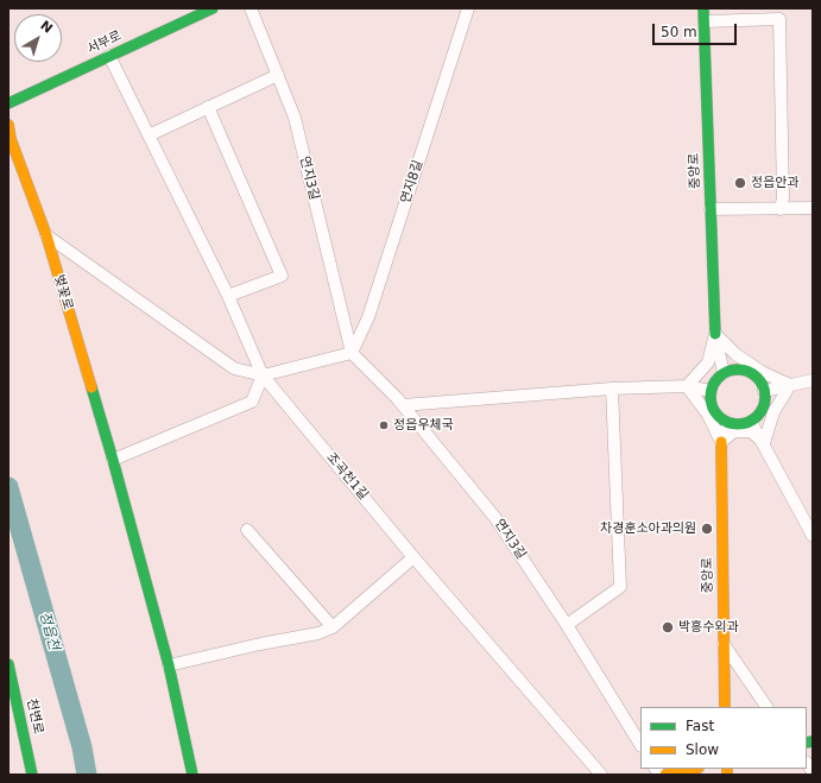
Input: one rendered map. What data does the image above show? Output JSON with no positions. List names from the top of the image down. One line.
{"streets":{"street":["서부로","중앙로","연지3길","연지8길","벚꽃로","조곡천1길","천변로"]},"crossings":[["서부로","조곡천1길"],["연지3길","연지8길"]],"water":["정읍천"],"places":["정읍안과","정읍우체국","차경훈소아과의원","박흥수외과"],"legend":["Fast","Slow"],"scale_bar":"50 m","north":"top right"}
